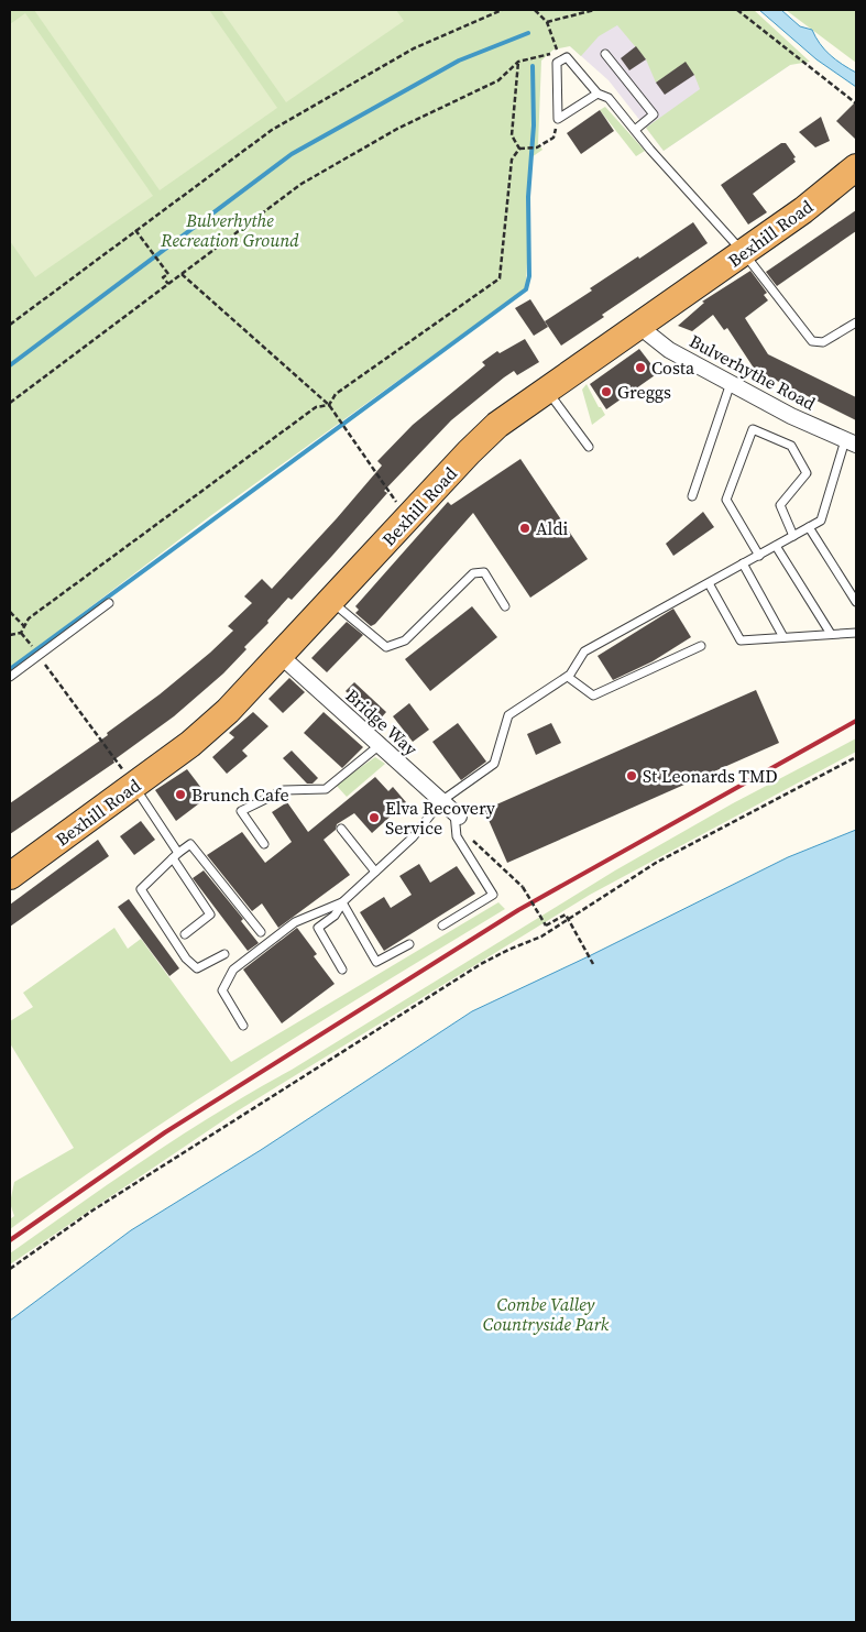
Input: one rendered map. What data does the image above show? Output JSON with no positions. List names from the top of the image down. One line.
{"streets":{"highway":["Bexhill Road"],"street":["Bulverhythe Road","Bridge Way"]},"crossings":[["Bexhill Road","Bulverhythe Road"],["Bexhill Road","Bridge Way"]],"parks":["Bulverhythe Recreation Ground","Combe Valley Countryside Park"],"places":["Costa","Greggs","Aldi","St Leonards TMD","Brunch Cafe","Elva Recovery Service"]}
